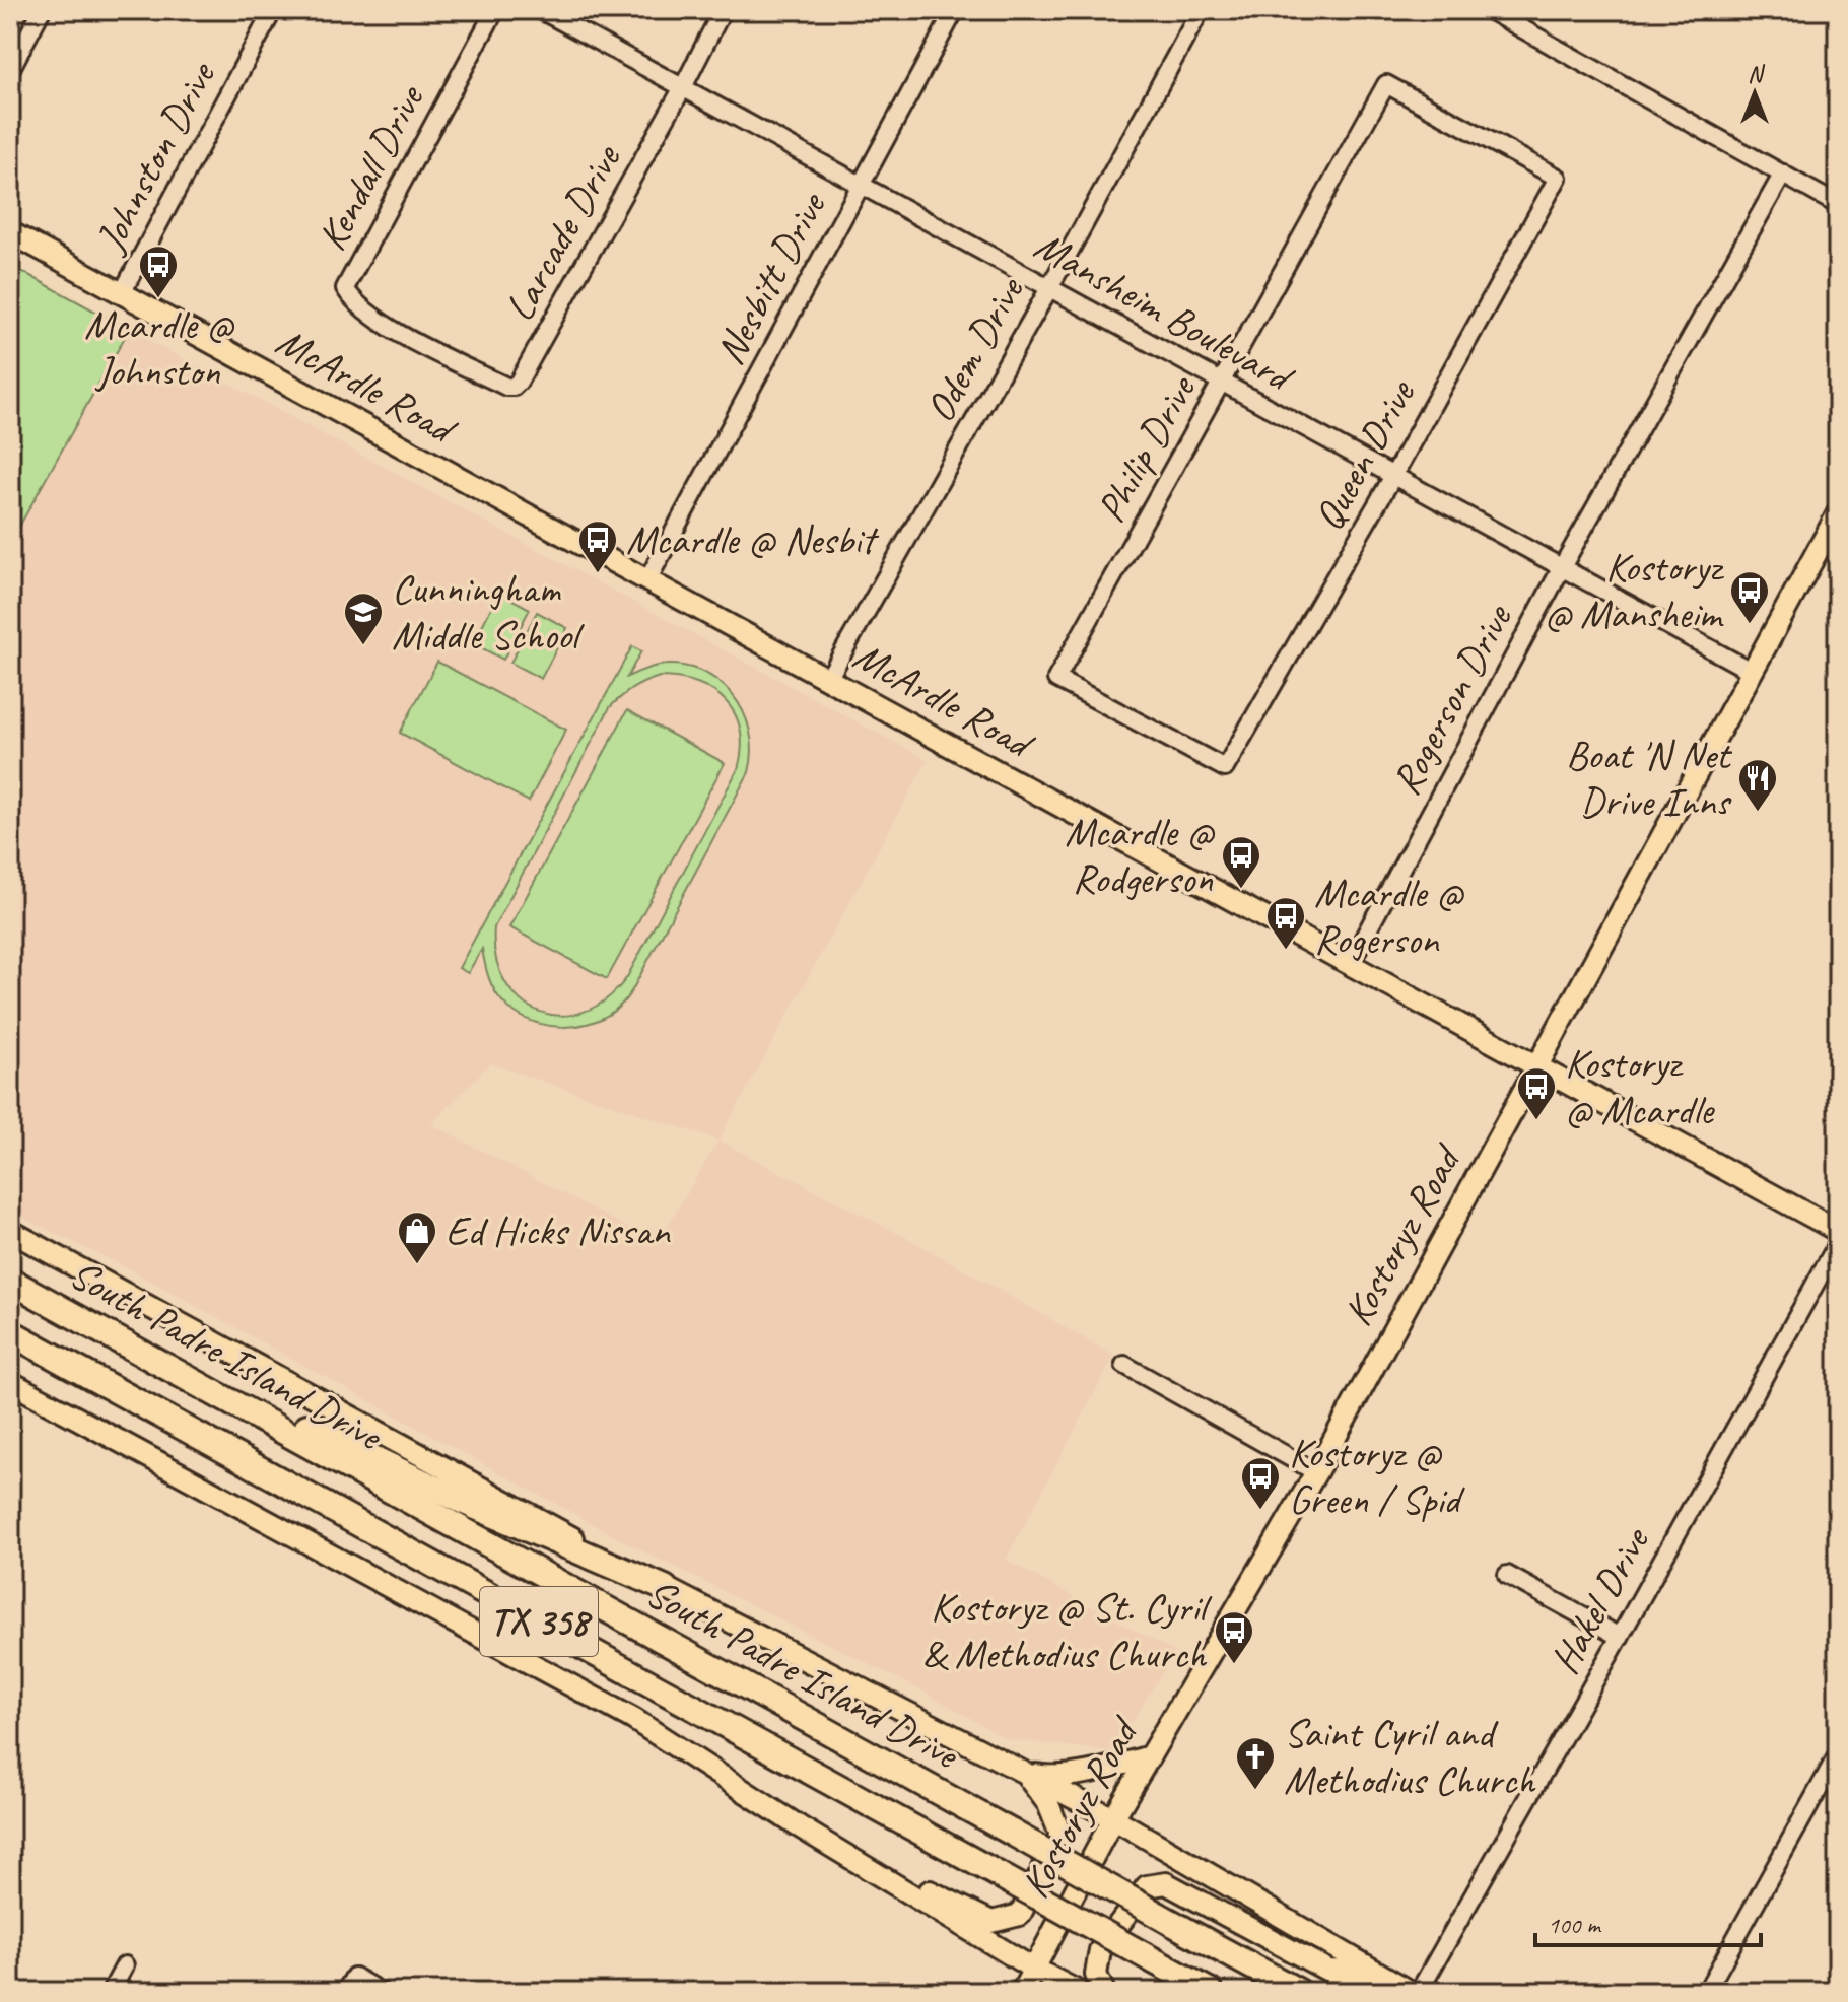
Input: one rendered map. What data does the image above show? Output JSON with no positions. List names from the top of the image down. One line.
{"streets":{"highway":["South Padre Island Drive","TX 358"],"main road":["McArdle Road","Kostoryz Road"],"street":["Johnston Drive","Kendall Drive","Larcade Drive","Nesbitt Drive","Mansheim Boulevard","Odem Drive","Philip Drive","Queen Drive","Rogerson Drive","Hakel Drive"]},"crossings":[["Johnston Drive","McArdle Road"],["Kendall Drive","Larcade Drive"],["Larcade Drive","Mansheim Boulevard"],["Nesbitt Drive","Mansheim Boulevard"],["Nesbitt Drive","McArdle Road"],["Mansheim Boulevard","Odem Drive"],["Mansheim Boulevard","Philip Drive"],["Mansheim Boulevard","Queen Drive"],["Mansheim Boulevard","Rogerson Drive"],["Mansheim Boulevard","Kostoryz Road"],["Odem Drive","McArdle Road"],["McArdle Road","Rogerson Drive"],["McArdle Road","Kostoryz Road"],["Philip Drive","Queen Drive"]],"places":{"bus stop":["Mcardle @ Johnston","Mcardle @ Nesbit","Kostoryz @ Mansheim","Mcardle @ Rodgerson","Mcardle @ Rogerson","Kostoryz @ Mcardle","Kostoryz @ Green / Spid","Kostoryz @ St. Cyril & Methodius Church"],"school or university":["Cunningham Middle School"],"restaurant":["Boat 'N Net Drive Inns"],"shop":["Ed Hicks Nissan"],"church":["Saint Cyril and Methodius Church"]},"scale_bar":"100 m","north":"top"}
